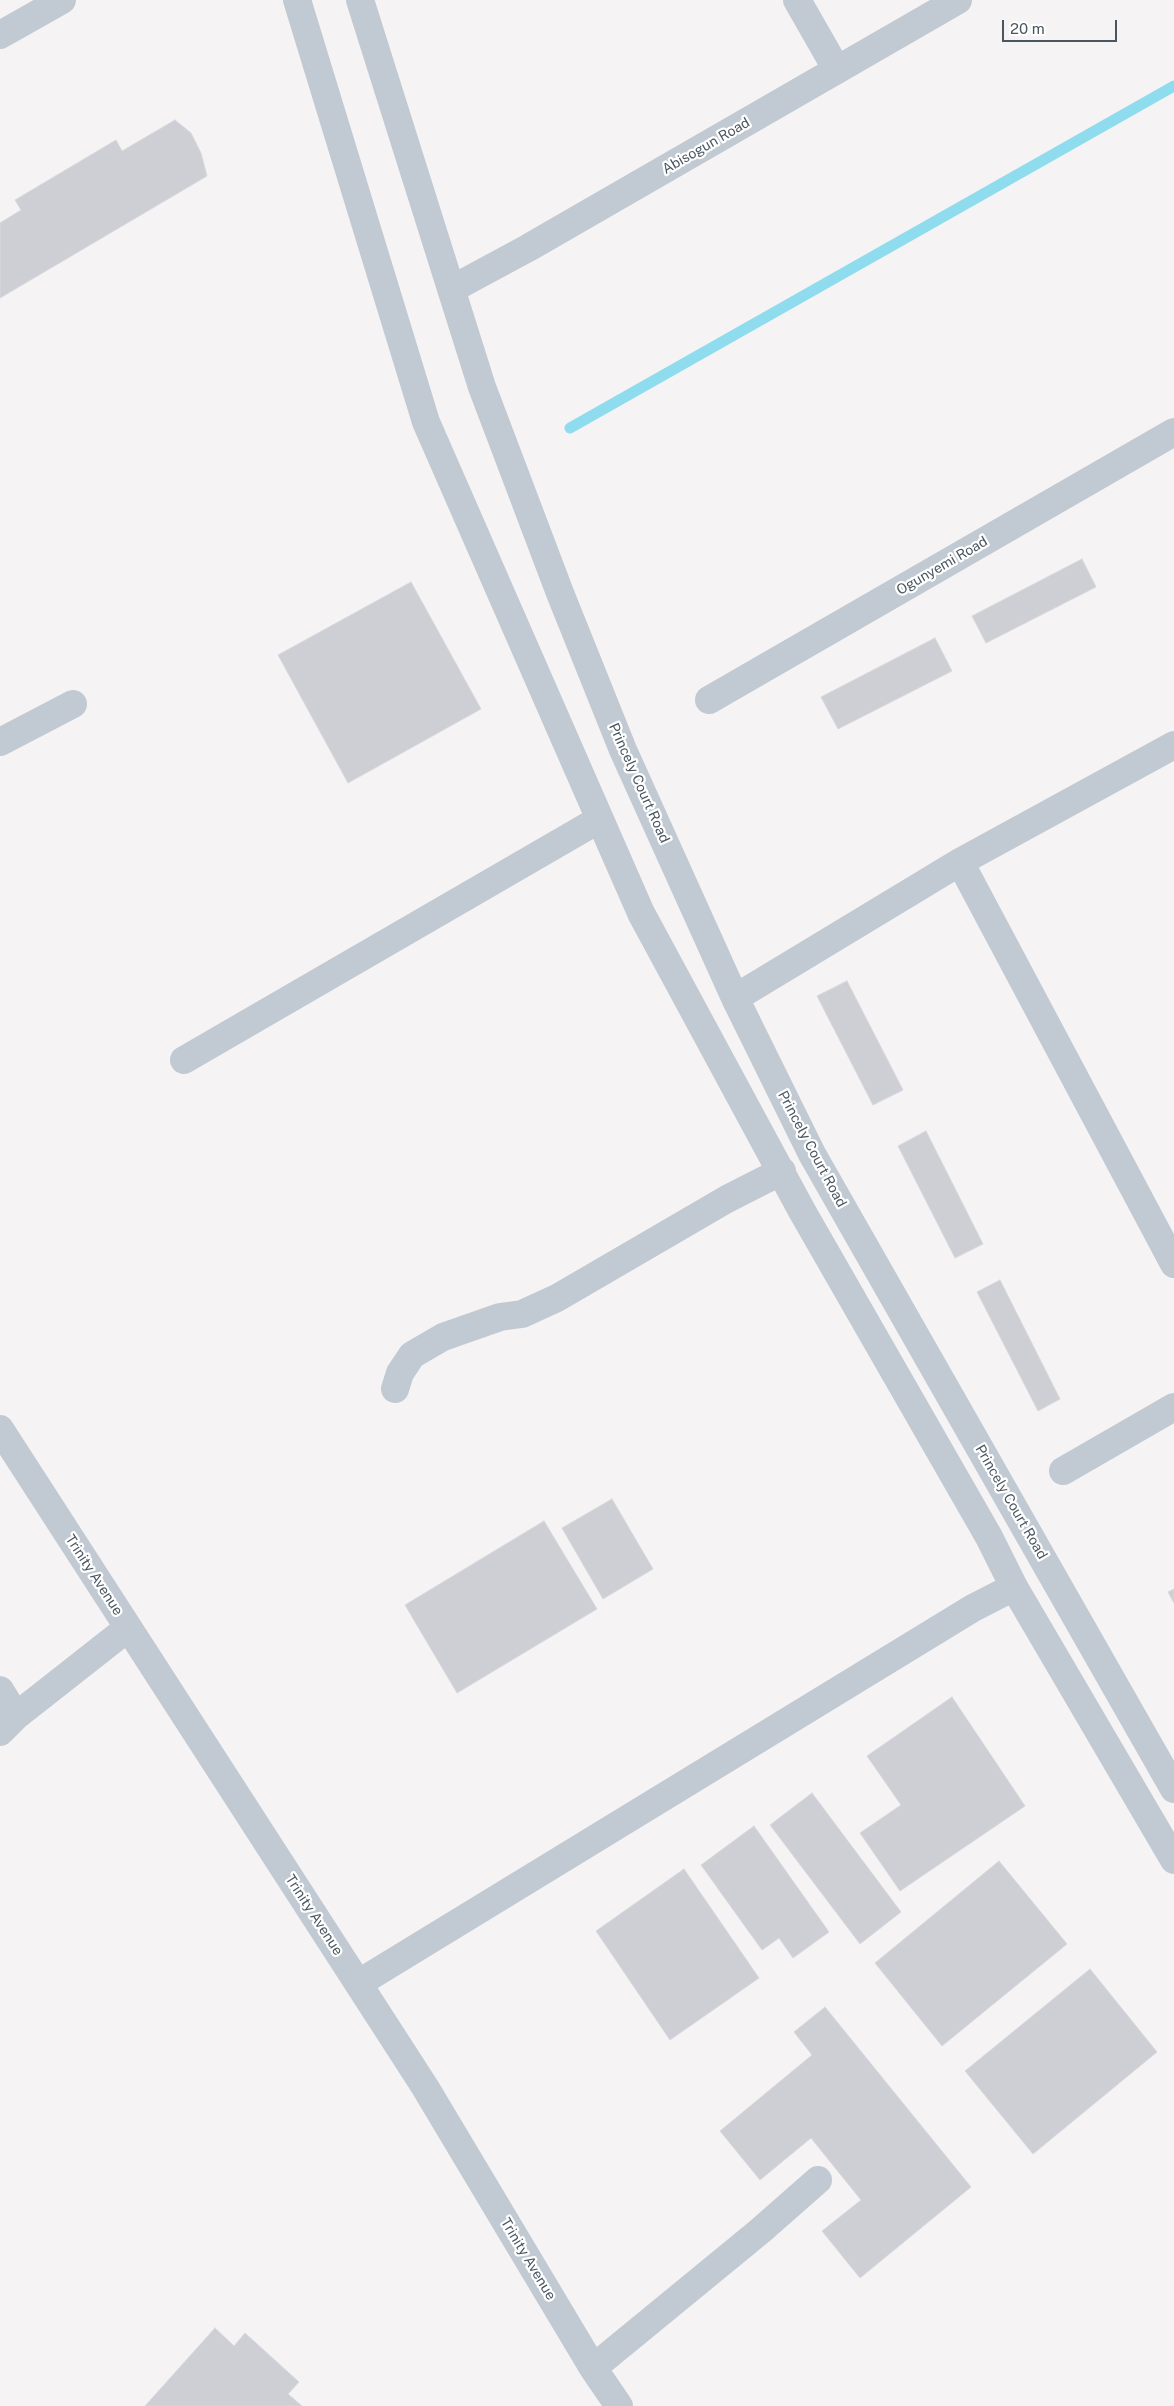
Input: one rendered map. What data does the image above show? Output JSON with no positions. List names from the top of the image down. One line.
{"streets":{"street":["Abisogun Road","Ogunyemi Road","Princely Court Road","Trinity Avenue"]},"crossings":[["Abisogun Road","Princely Court Road"]],"scale_bar":"20 m"}
